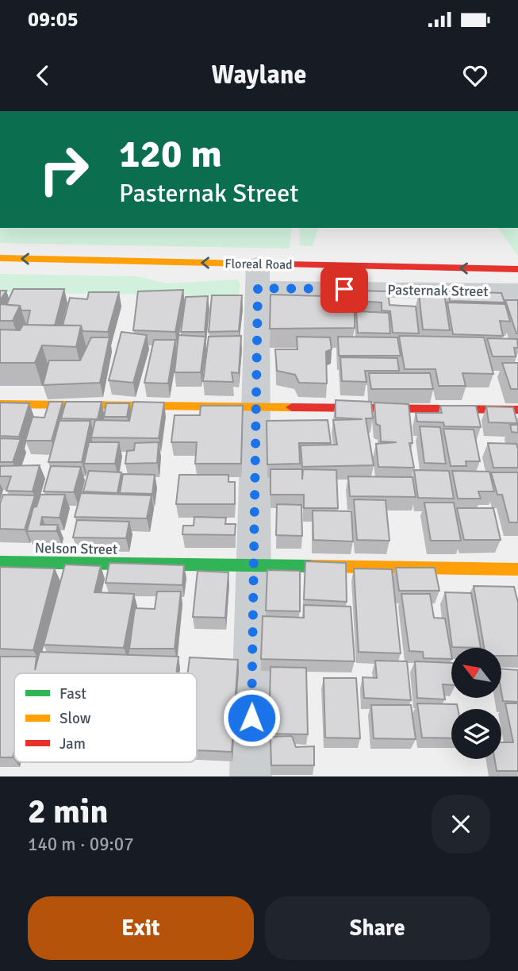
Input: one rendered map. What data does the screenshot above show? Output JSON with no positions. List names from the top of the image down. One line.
{"streets":{"street":["Floreal Road","Pasternak Street","Nelson Street"]},"crossings":[["Floreal Road","Pasternak Street"]],"one_way":["Floreal Road"],"legend":["Fast","Slow","Jam"],"north":"top left","page":{"status":"09:05","header":"Waylane","turn":["120 m","Pasternak Street"],"heading":["2 min","140 m · 09:07"],"buttons":["Exit","Share"]}}
